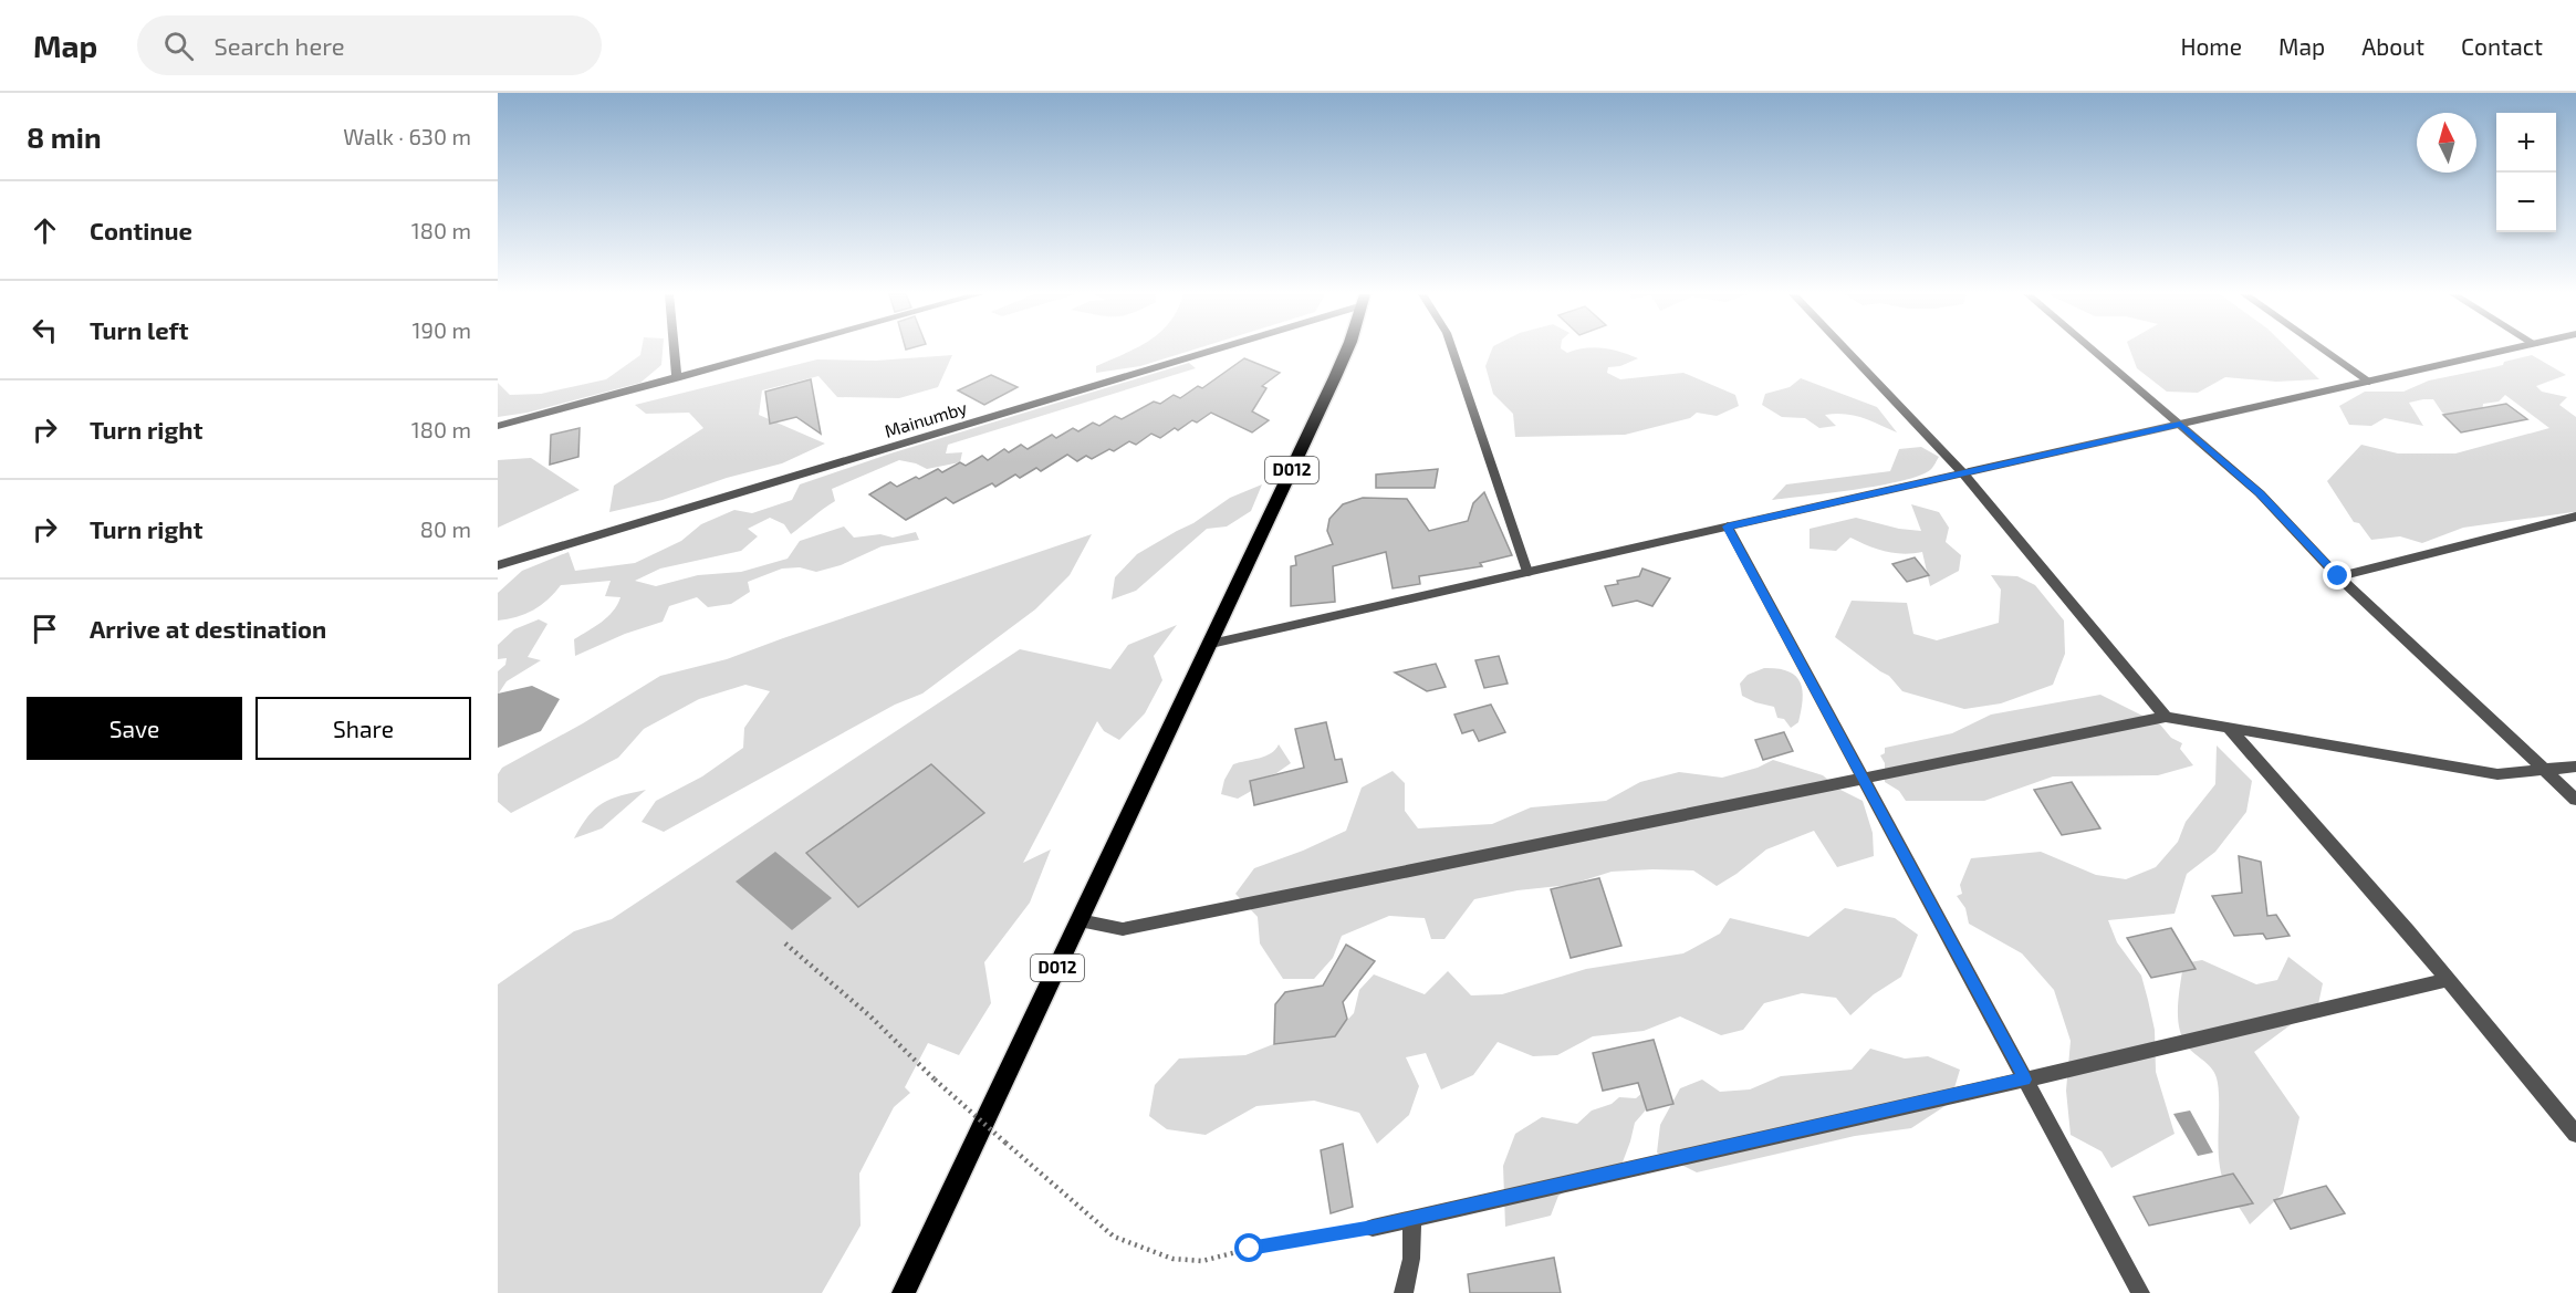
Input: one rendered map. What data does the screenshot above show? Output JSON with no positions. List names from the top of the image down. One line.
{"streets":{"main road":["D012"],"street":["Mainumby"]},"north":"top","page":{"header":"Map","search":"Search here","nav":["Home","Map","About","Contact"],"heading":["8 min","Walk · 630 m"],"map_buttons":["+","−"],"list":[["Continue","180 m"],["Turn left","190 m"],["Turn right","180 m"],["Turn right","80 m"],"Arrive at destination"],"buttons":["Save","Share"]}}
